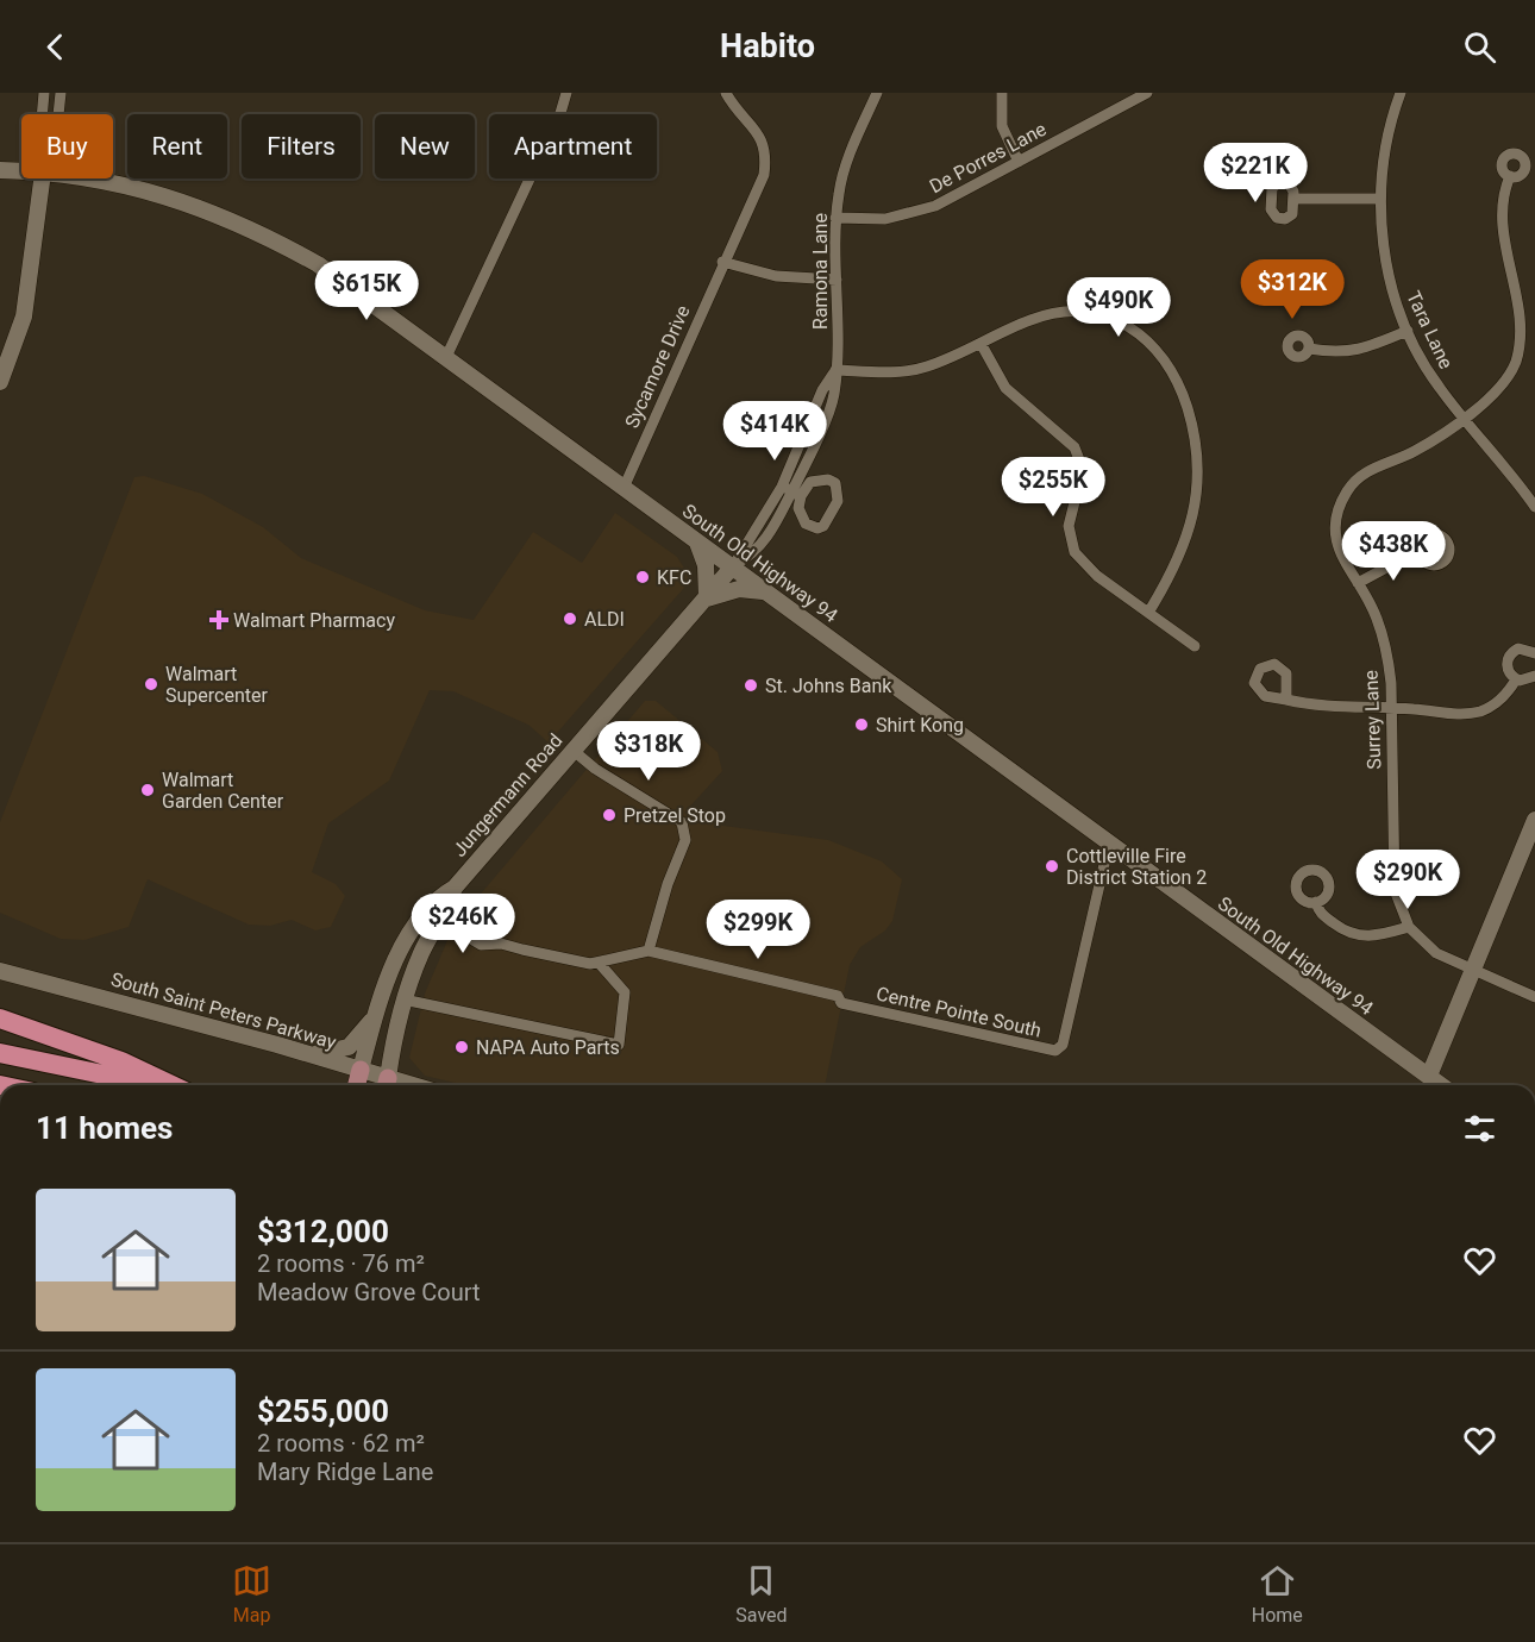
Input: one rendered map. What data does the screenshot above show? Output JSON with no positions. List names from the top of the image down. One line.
{"streets":{"main road":["South Old Highway 94","Jungermann Road","South Saint Peters Parkway"],"street":["De Porres Lane","Ramona Lane","Tara Lane","Sycamore Drive","Surrey Lane","Centre Pointe South"]},"crossings":[["De Porres Lane","Ramona Lane"],["Ramona Lane","South Old Highway 94"],["Ramona Lane","Jungermann Road"],["Tara Lane","Surrey Lane"],["Sycamore Drive","South Old Highway 94"],["South Old Highway 94","Jungermann Road"],["South Old Highway 94","Centre Pointe South"],["Jungermann Road","South Saint Peters Parkway"],["Jungermann Road","Centre Pointe South"]],"places":{"other":["KFC","ALDI","Walmart Supercenter","St. Johns Bank","Shirt Kong","Walmart Garden Center","Pretzel Stop","Cottleville Fire District Station 2","NAPA Auto Parts"],"health":["Walmart Pharmacy"]},"page":{"header":"Habito","chip":["Buy","Rent","Filters","New","Apartment"],"price":["$221K","$312K","$615K","$490K","$414K","$255K","$438K","$318K","$290K","$246K","$299K"],"heading":"11 homes","list":[{"name":"$312,000","note":"2 rooms · 76 m² · Meadow Grove Court"},{"name":"$255,000","note":"2 rooms · 62 m² · Mary Ridge Lane"}],"tabs":["Map","Saved","Home"]}}
